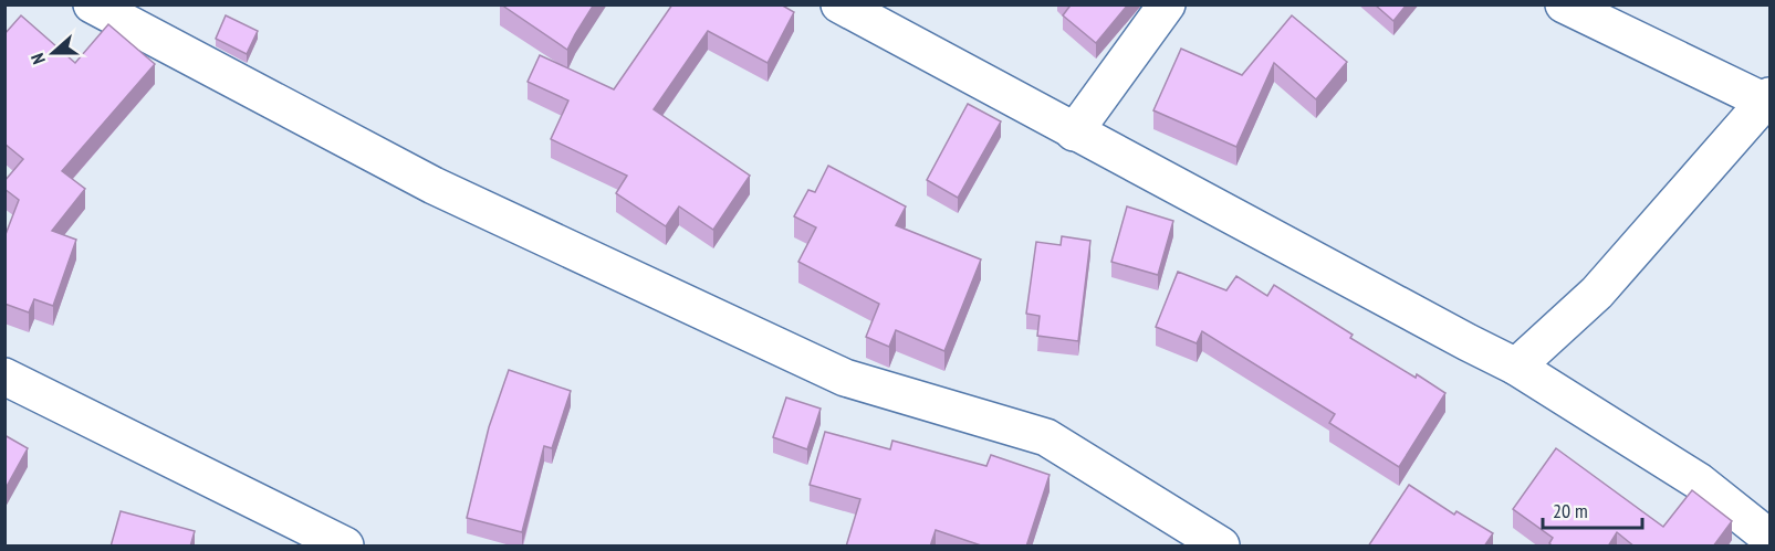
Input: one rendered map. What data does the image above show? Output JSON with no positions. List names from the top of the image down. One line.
{"scale_bar":"20 m","north":"left"}
